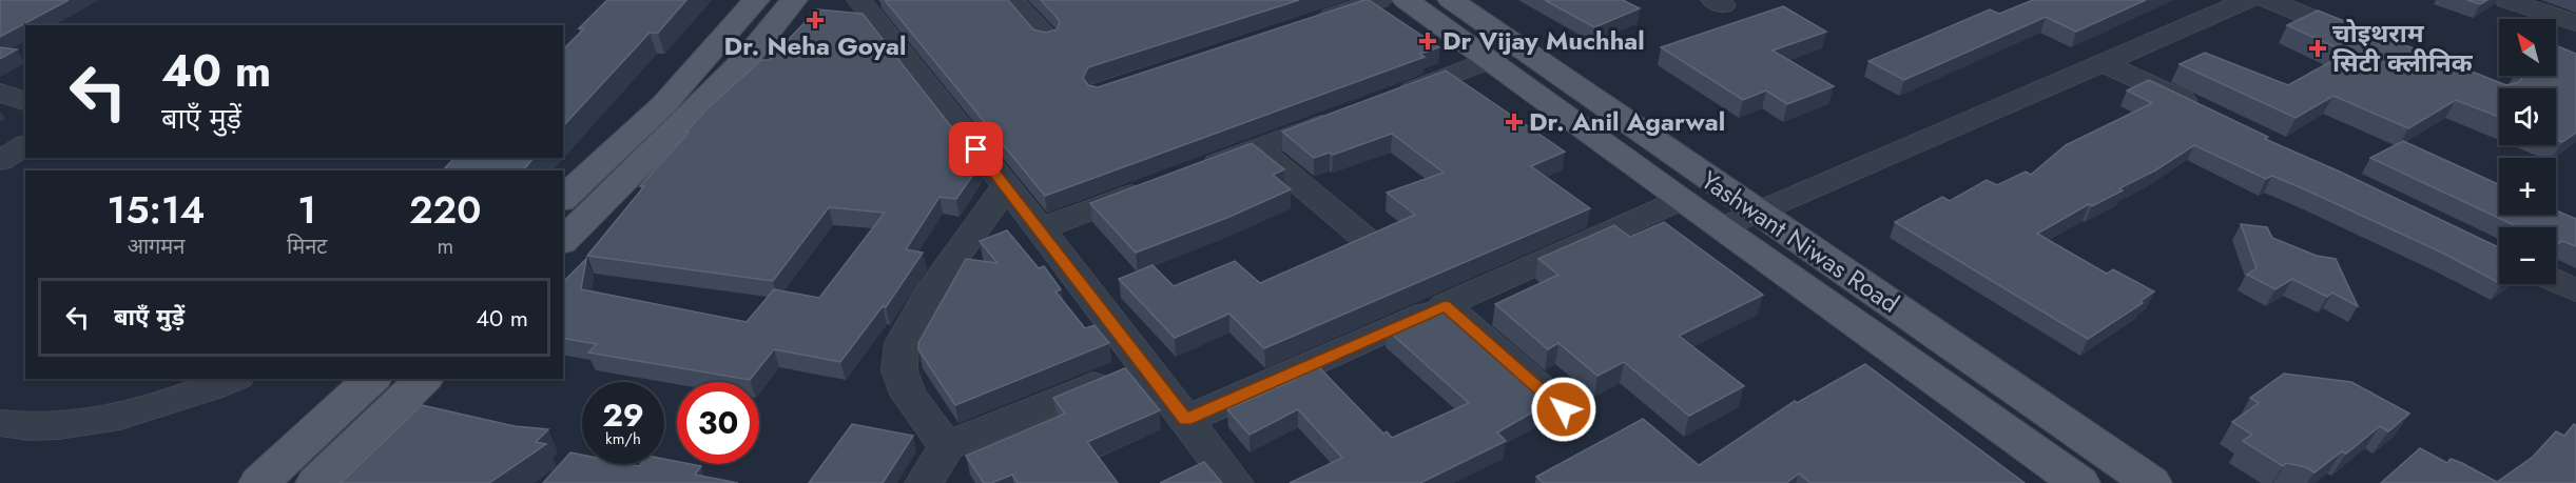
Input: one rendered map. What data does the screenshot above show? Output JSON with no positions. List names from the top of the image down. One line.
{"streets":{"main road":["Yashwant Niwas Road"]},"places":{"health":["Dr. Neha Goyal","Dr Vijay Muchhal","चोइथराम सिटी क्लीनिक","Dr. Anil Agarwal"]},"north":"top left","page":{"map_buttons":["+","−"],"turn":["40 m","बाएँ मुड़ें"],"eta":["15:14","आगमन","1","मिनट","220","m"],"list":[{"name":"बाएँ मुड़ें","value":"40 m"}],"speed":"29 km/h","limit":"30"}}
